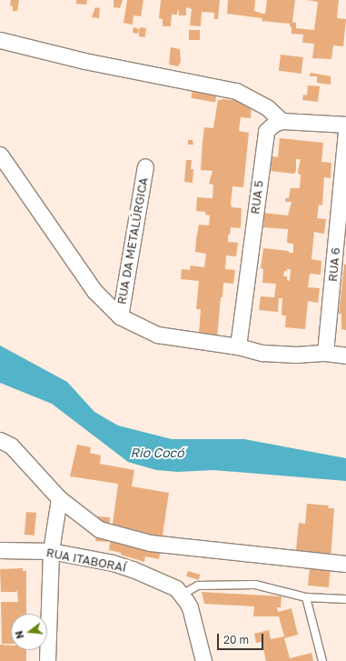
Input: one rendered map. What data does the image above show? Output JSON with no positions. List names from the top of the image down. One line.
{"streets":{"street":["RUA 5","RUA DA METALÚRGICA","RUA 6","RUA ITABORAÍ"]},"water":["Rio Cocó"],"scale_bar":"20 m","north":"left"}
